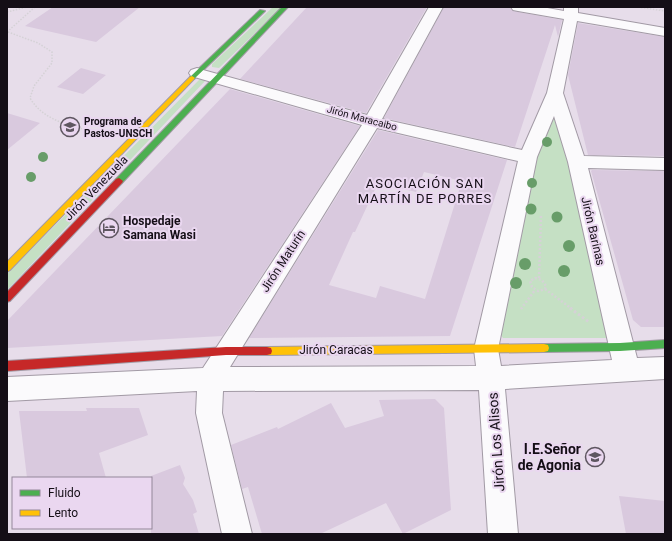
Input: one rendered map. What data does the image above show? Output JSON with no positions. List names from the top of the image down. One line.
{"streets":{"street":["Jirón Maracaibo","Jirón Venezuela","Jirón Barinas","Jirón Maturín","Jirón Caracas","Jirón Los Alisos"]},"crossings":[["Jirón Maracaibo","Jirón Venezuela"],["Jirón Maracaibo","Jirón Barinas"],["Jirón Maracaibo","Jirón Maturín"],["Jirón Barinas","Jirón Caracas"],["Jirón Barinas","Jirón Los Alisos"],["Jirón Maturín","Jirón Caracas"],["Jirón Caracas","Jirón Los Alisos"]],"districts":["ASOCIACIÓN SAN MARTÍN DE PORRES"],"places":{"school or university":["Programa de Pastos-UNSCH","I.E.Señor de Agonia"],"hotel":["Hospedaje Samana Wasi"]},"legend":["Fluido","Lento"]}
